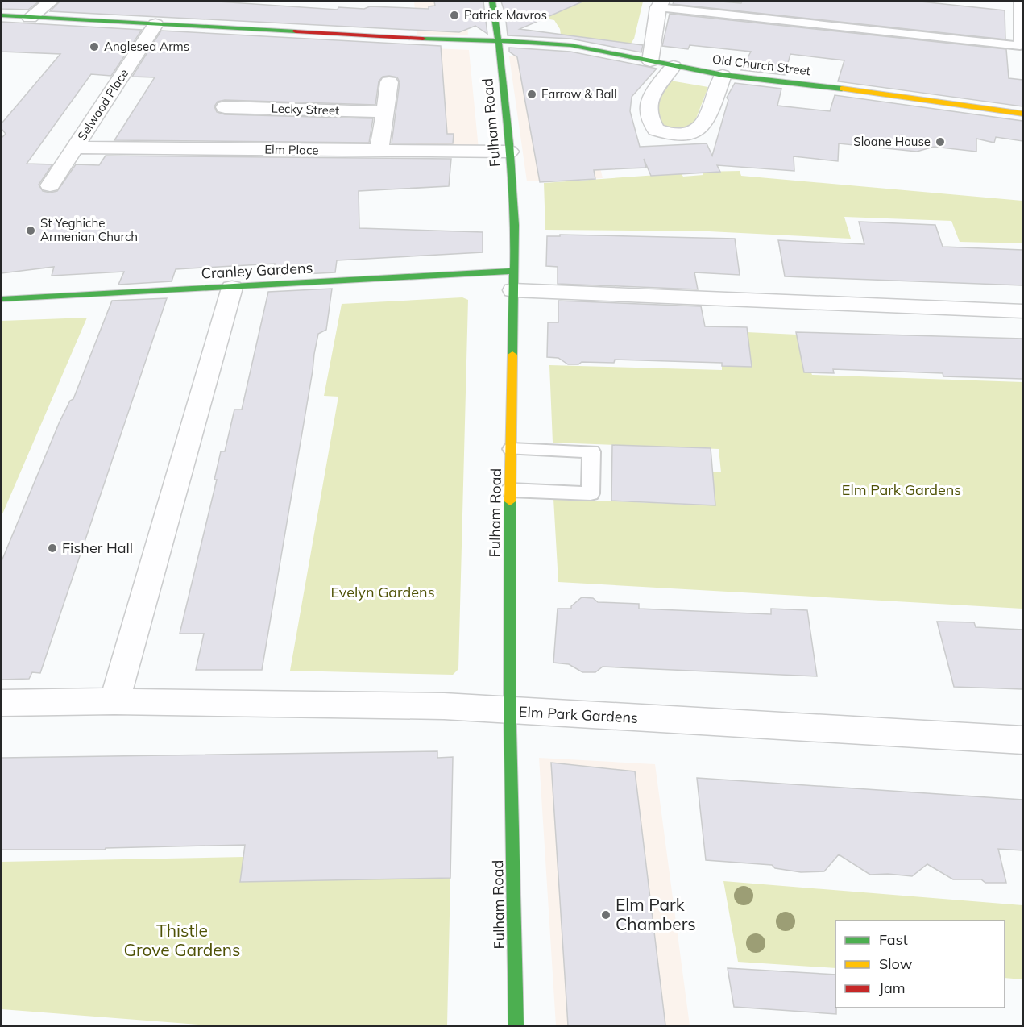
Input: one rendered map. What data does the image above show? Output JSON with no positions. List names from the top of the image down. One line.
{"streets":{"street":["Old Church Street","Selwood Place","Lecky Street","Fulham Road","Elm Place","Cranley Gardens","Elm Park Gardens"]},"crossings":[["Old Church Street","Selwood Place"],["Old Church Street","Fulham Road"],["Selwood Place","Elm Place"],["Fulham Road","Elm Place"],["Fulham Road","Cranley Gardens"],["Fulham Road","Elm Park Gardens"]],"parks":["Elm Park Gardens","Evelyn Gardens","Thistle Grove Gardens"],"places":["Patrick Mavros","Anglesea Arms","Farrow & Ball","Sloane House","St Yeghiche Armenian Church","Fisher Hall","Elm Park Chambers"],"legend":["Fast","Slow","Jam"]}
